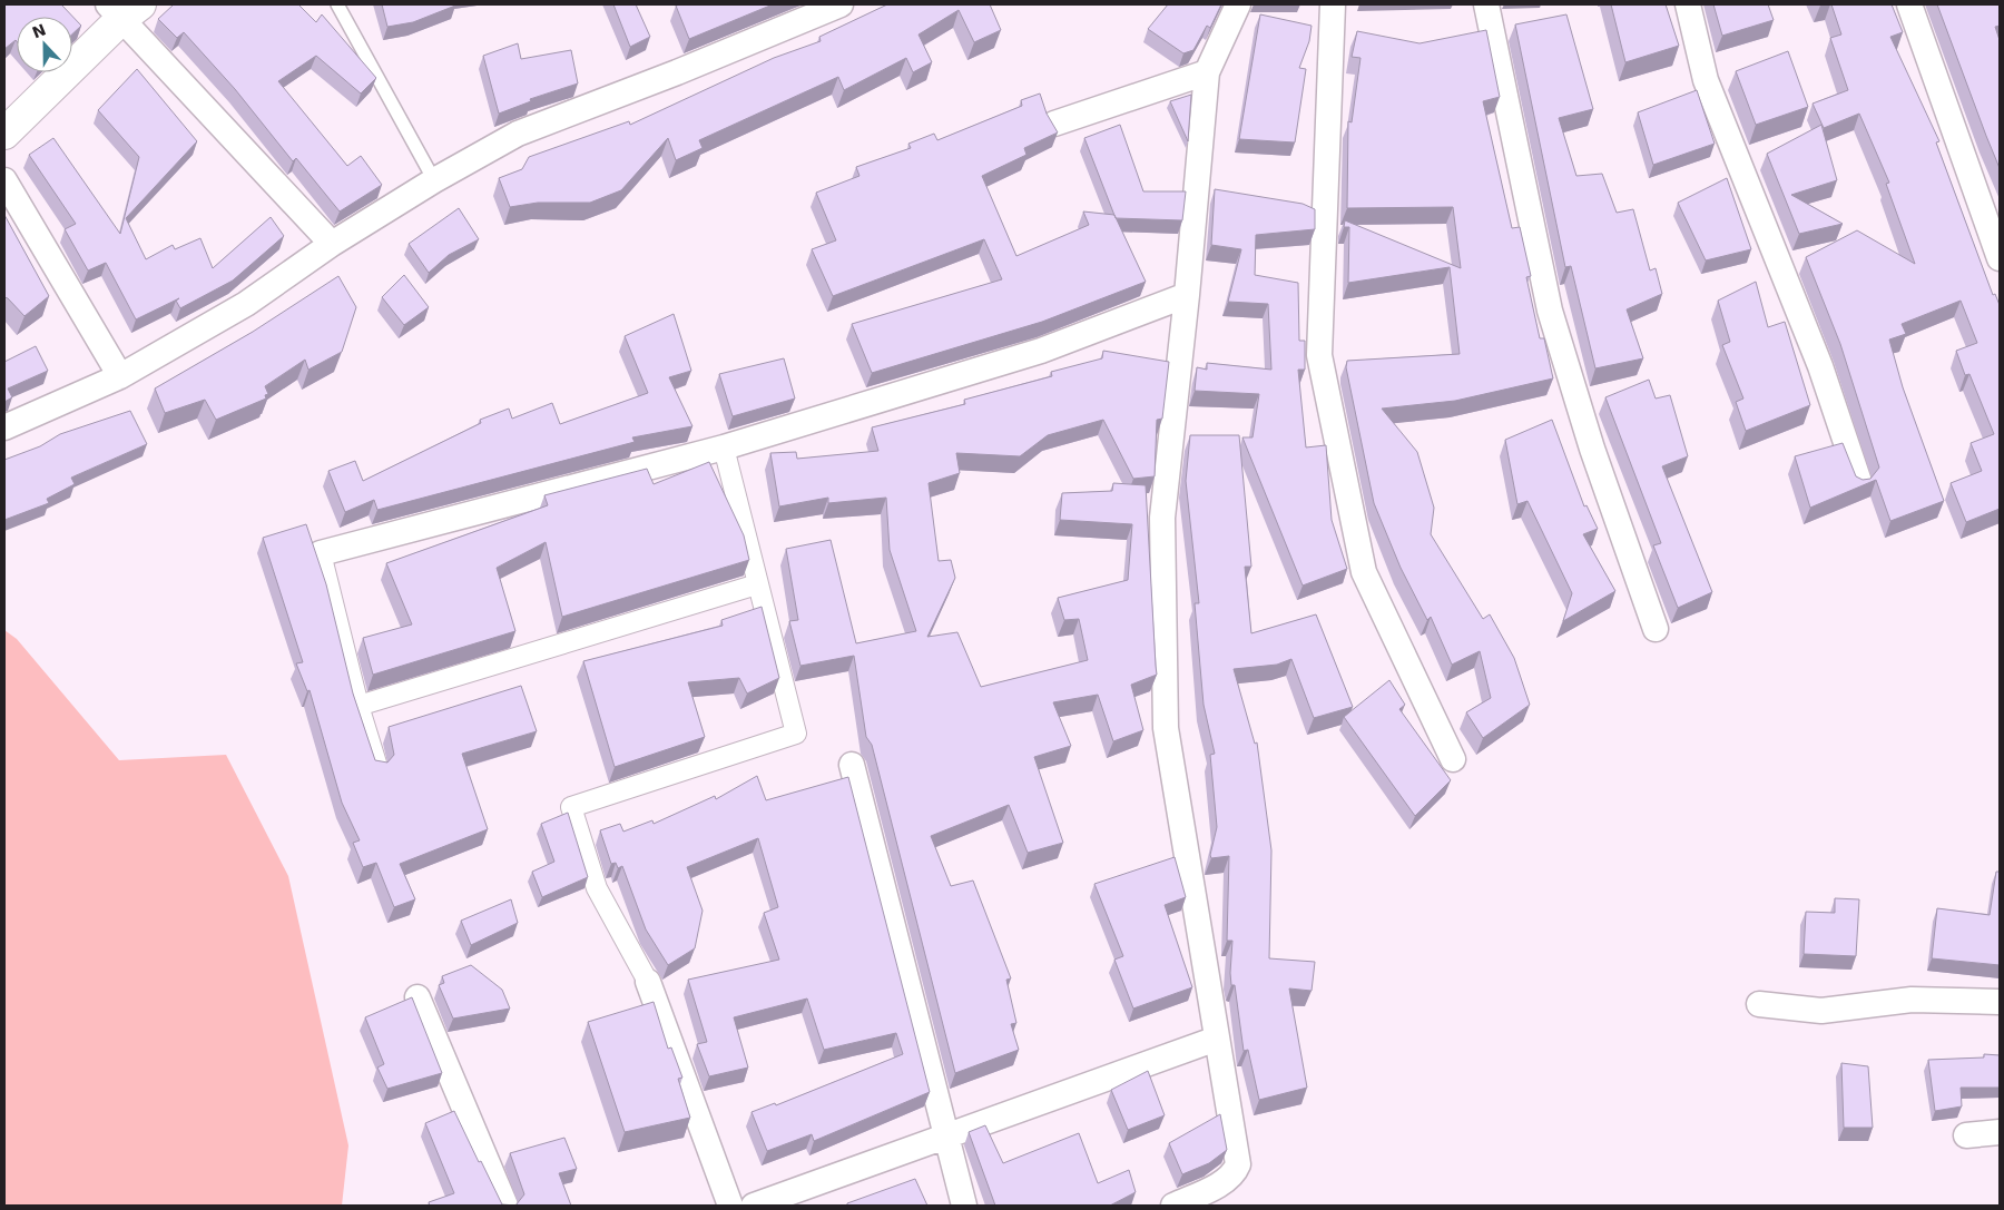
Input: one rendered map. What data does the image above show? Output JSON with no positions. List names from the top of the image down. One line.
{"north":"top"}
